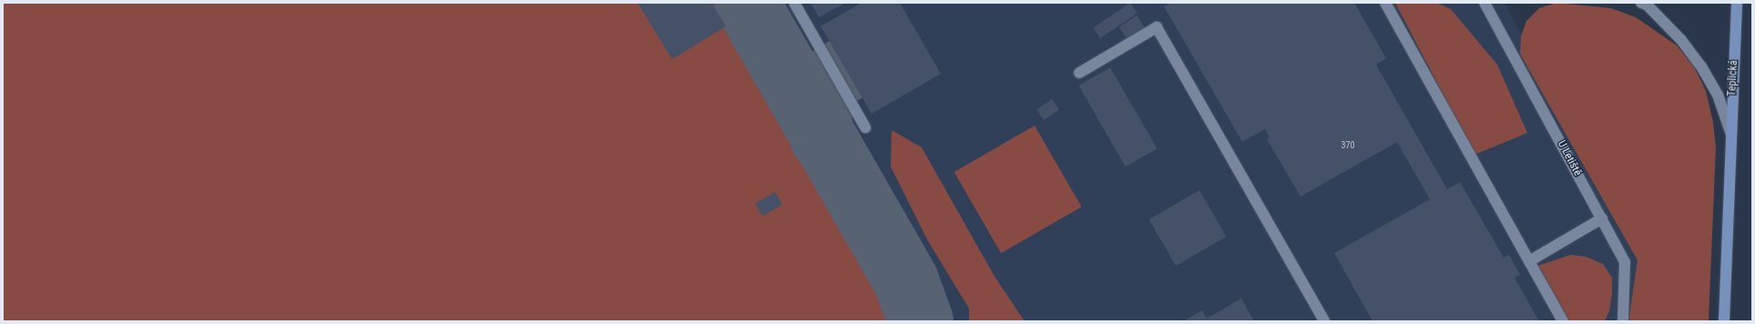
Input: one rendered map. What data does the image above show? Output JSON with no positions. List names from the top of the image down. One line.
{"streets":{"main road":["Teplická"],"lane":["U Letiště"]},"house_numbers":["370"]}
